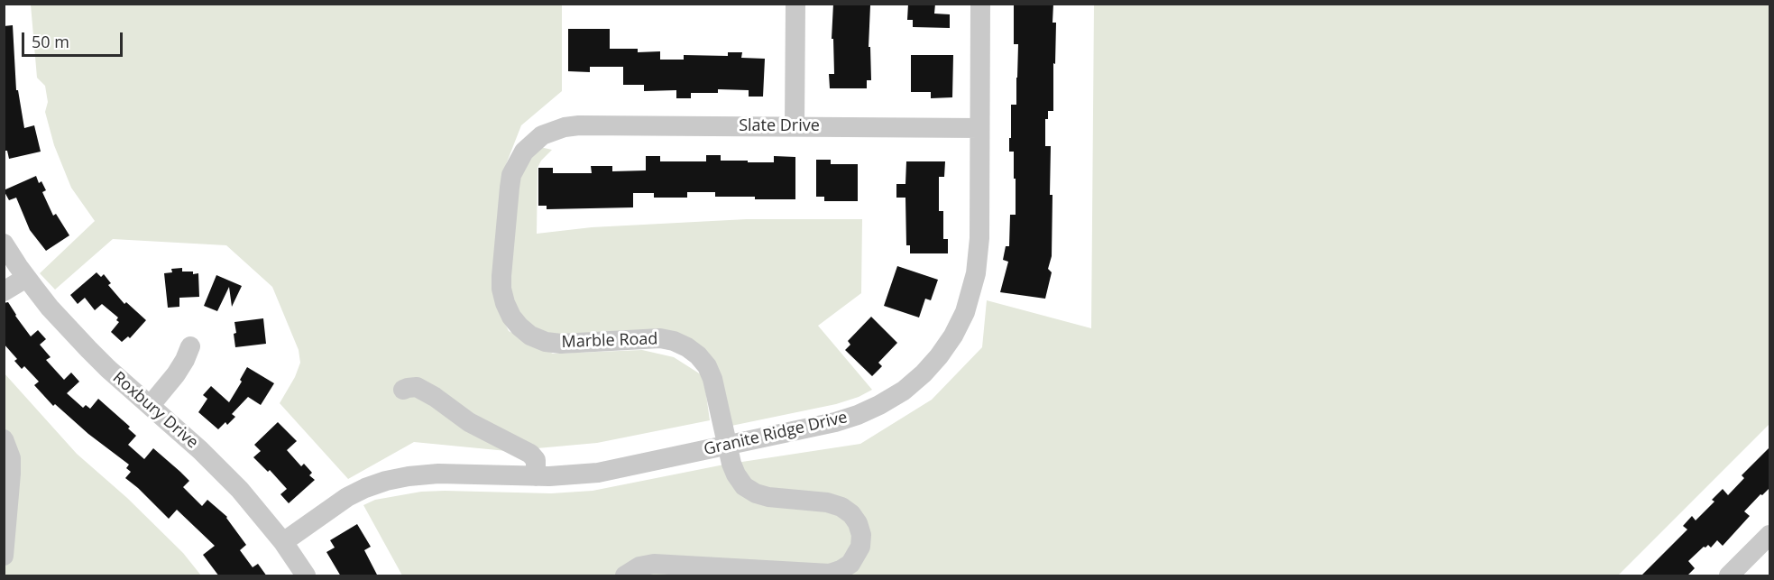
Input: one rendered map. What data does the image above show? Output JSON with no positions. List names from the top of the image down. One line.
{"streets":{"street":["Slate Drive","Marble Road","Roxbury Drive","Granite Ridge Drive"]},"crossings":[["Slate Drive","Marble Road"],["Slate Drive","Granite Ridge Drive"],["Marble Road","Granite Ridge Drive"],["Roxbury Drive","Granite Ridge Drive"]],"scale_bar":"50 m"}
